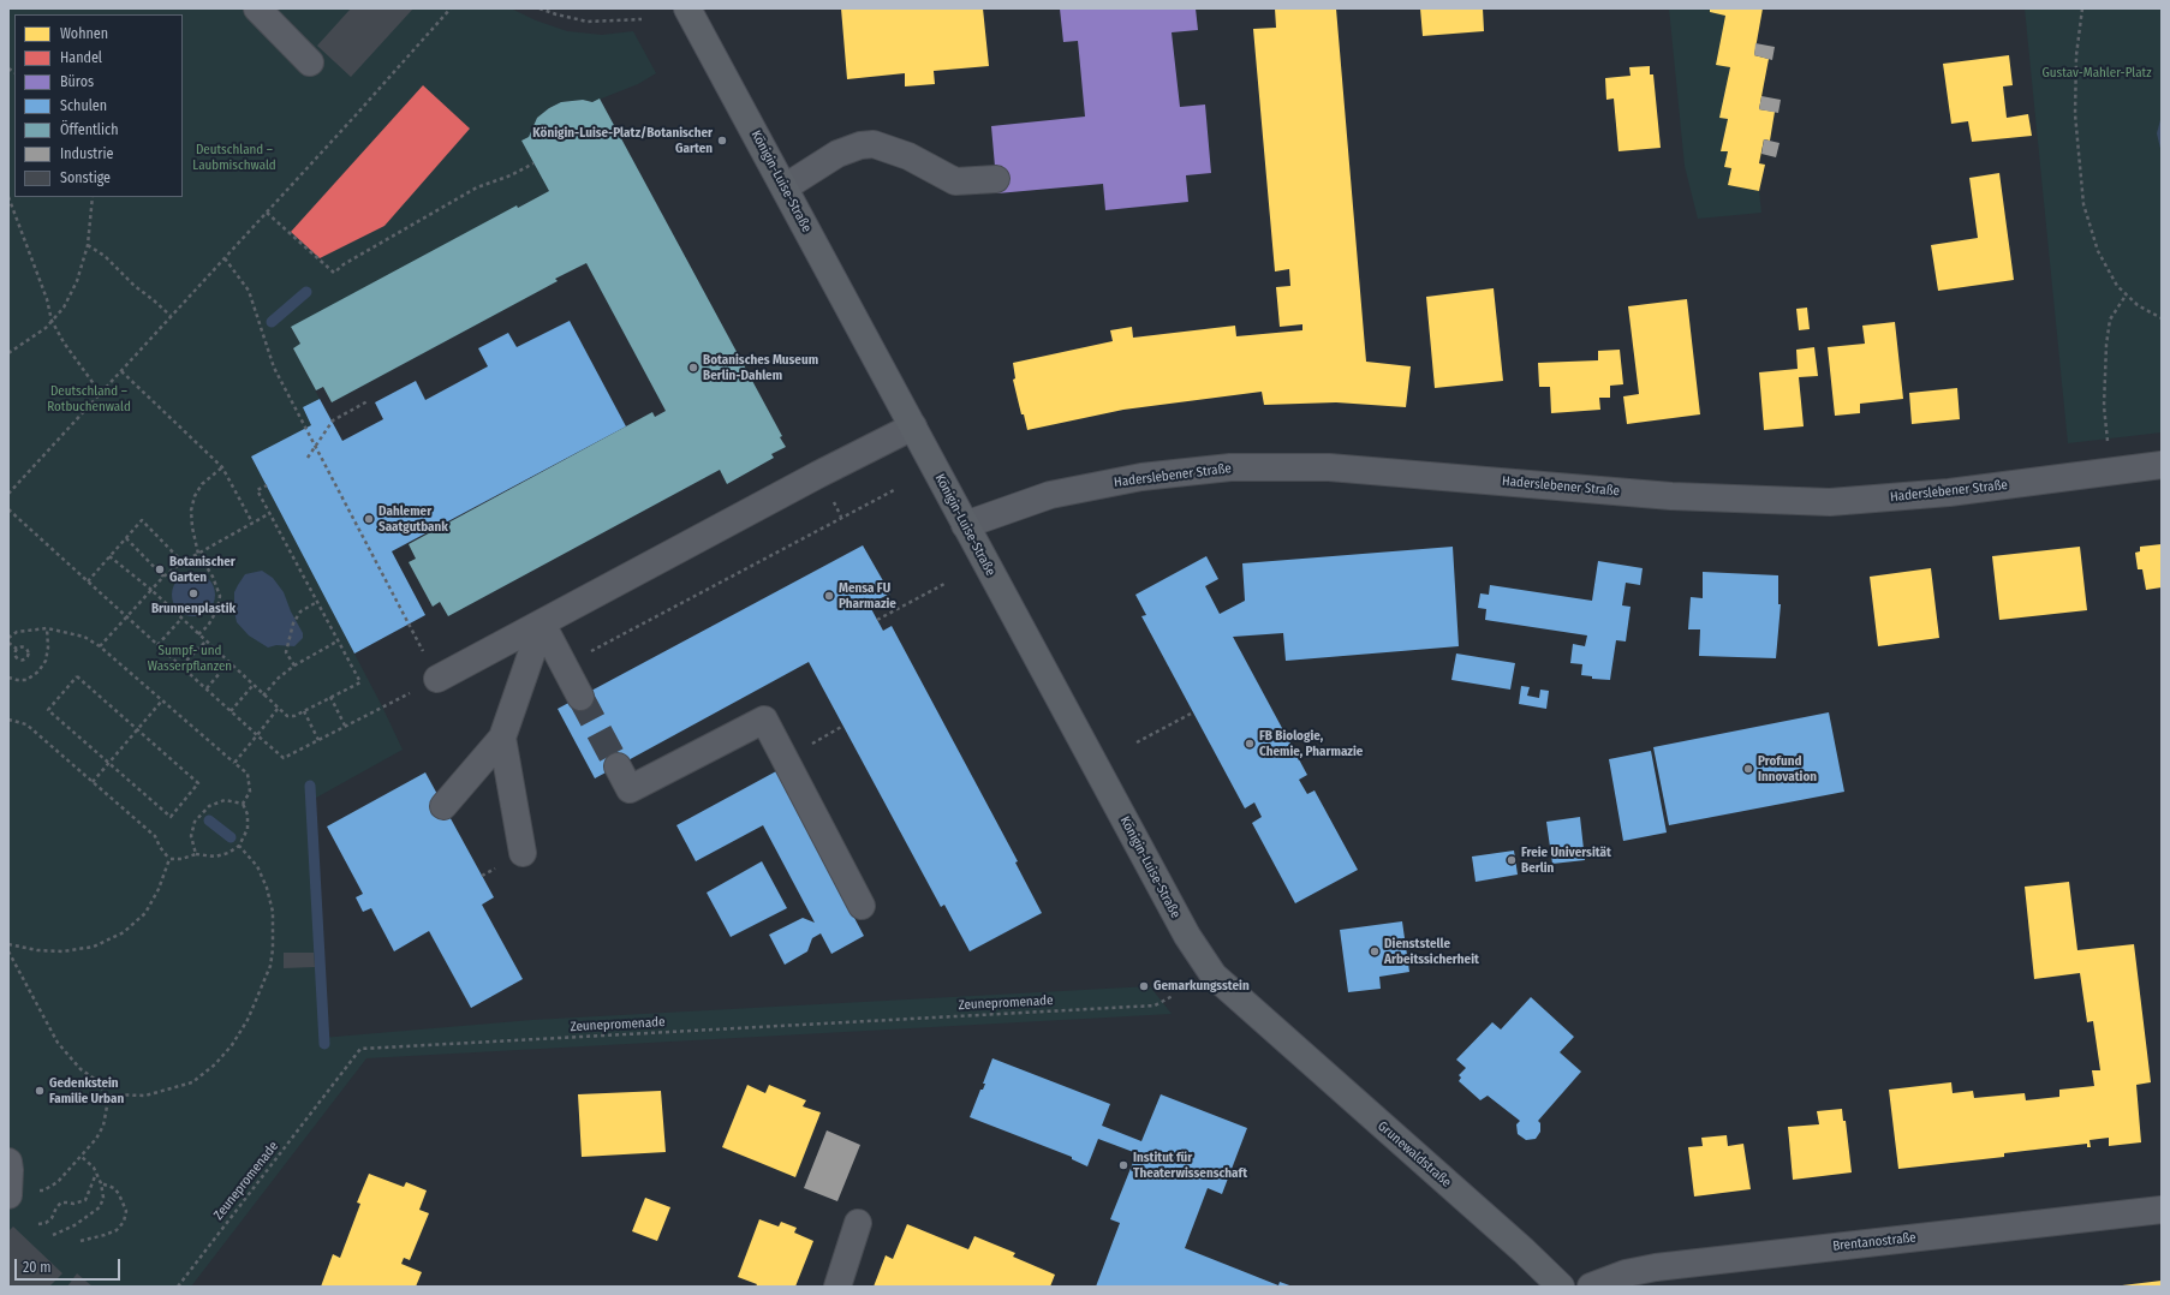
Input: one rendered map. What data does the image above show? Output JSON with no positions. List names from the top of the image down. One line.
{"streets":{"main road":["Königin-Luise-Straße","Grunewaldstraße"],"street":["Haderslebener Straße","Brentanostraße"],"path":["Zeunepromenade"]},"crossings":[["Königin-Luise-Straße","Haderslebener Straße"],["Königin-Luise-Straße","Grunewaldstraße"]],"parks":["Gustav-Mahler-Platz","Deutschland – Laubmischwald","Deutschland – Rotbuchenwald","Sumpf- und Wasserpflanzen"],"places":["Königin-Luise-Platz/Botanischer Garten","Botanisches Museum Berlin-Dahlem","Dahlemer Saatgutbank","Botanischer Garten","Brunnenplastik","Mensa FU Pharmazie","FB Biologie, Chemie, Pharmazie","Profund Innovation","Freie Universität Berlin","Dienststelle Arbeitssicherheit","Gemarkungsstein","Gedenkstein Familie Urban","Institut für Theaterwissenschaft"],"legend":["Wohnen","Handel","Büros","Schulen","Öffentlich","Industrie","Sonstige"],"scale_bar":"20 m"}
